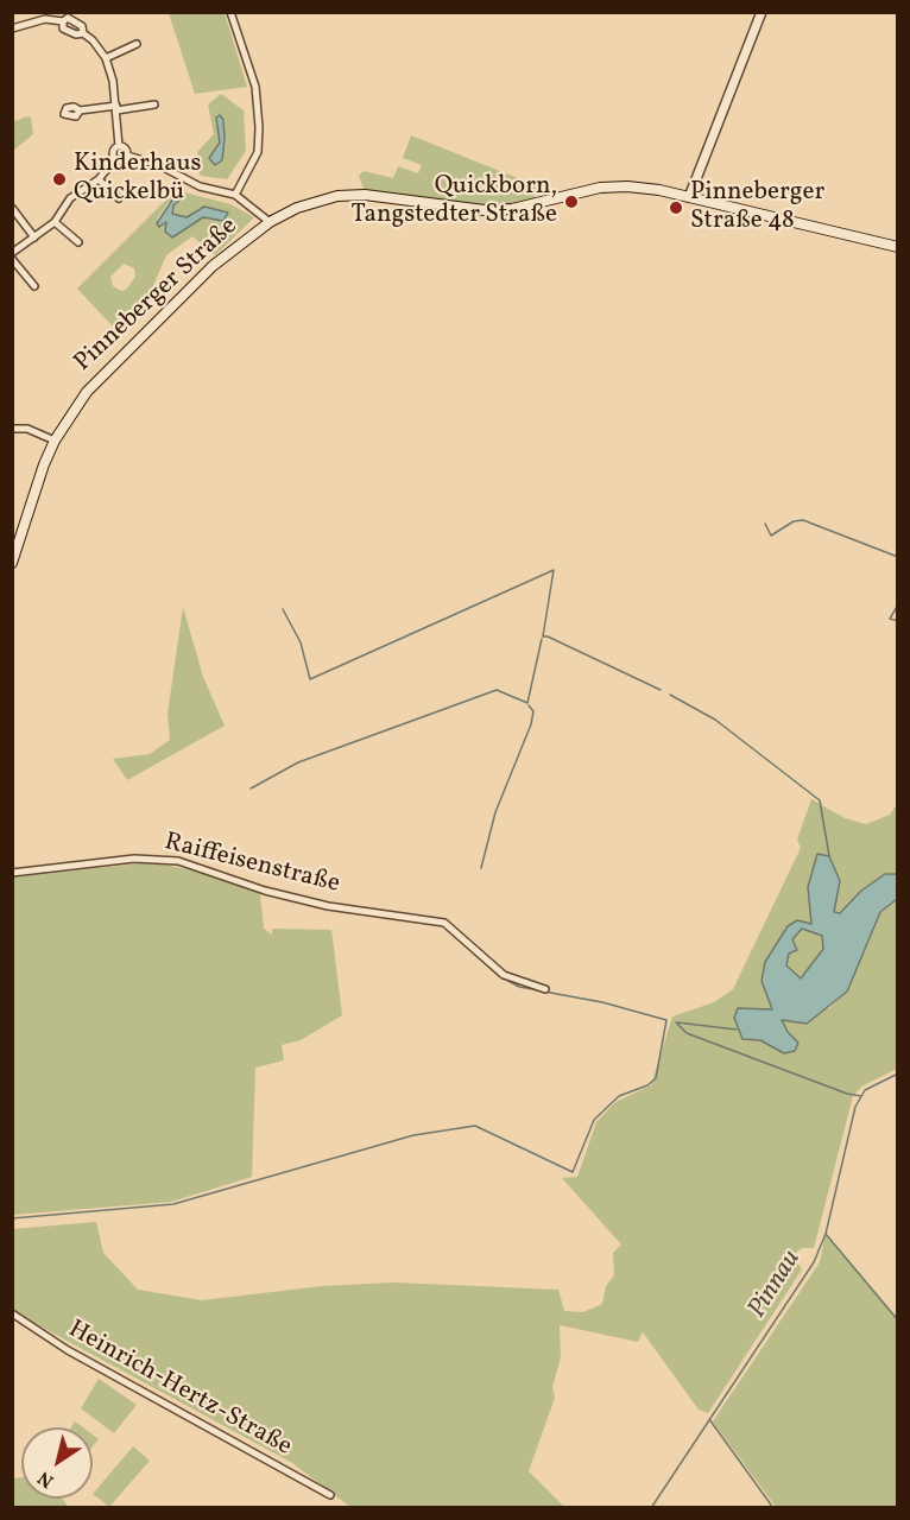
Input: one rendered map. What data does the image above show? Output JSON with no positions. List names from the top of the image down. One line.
{"streets":{"main road":["Pinneberger Straße"],"street":["Raiffeisenstraße","Heinrich-Hertz-Straße"]},"water":["Pinnau"],"places":["Kinderhaus Quickelbü","Quickborn, Tangstedter Straße","Pinneberger Straße 48"],"north":"bottom left"}
